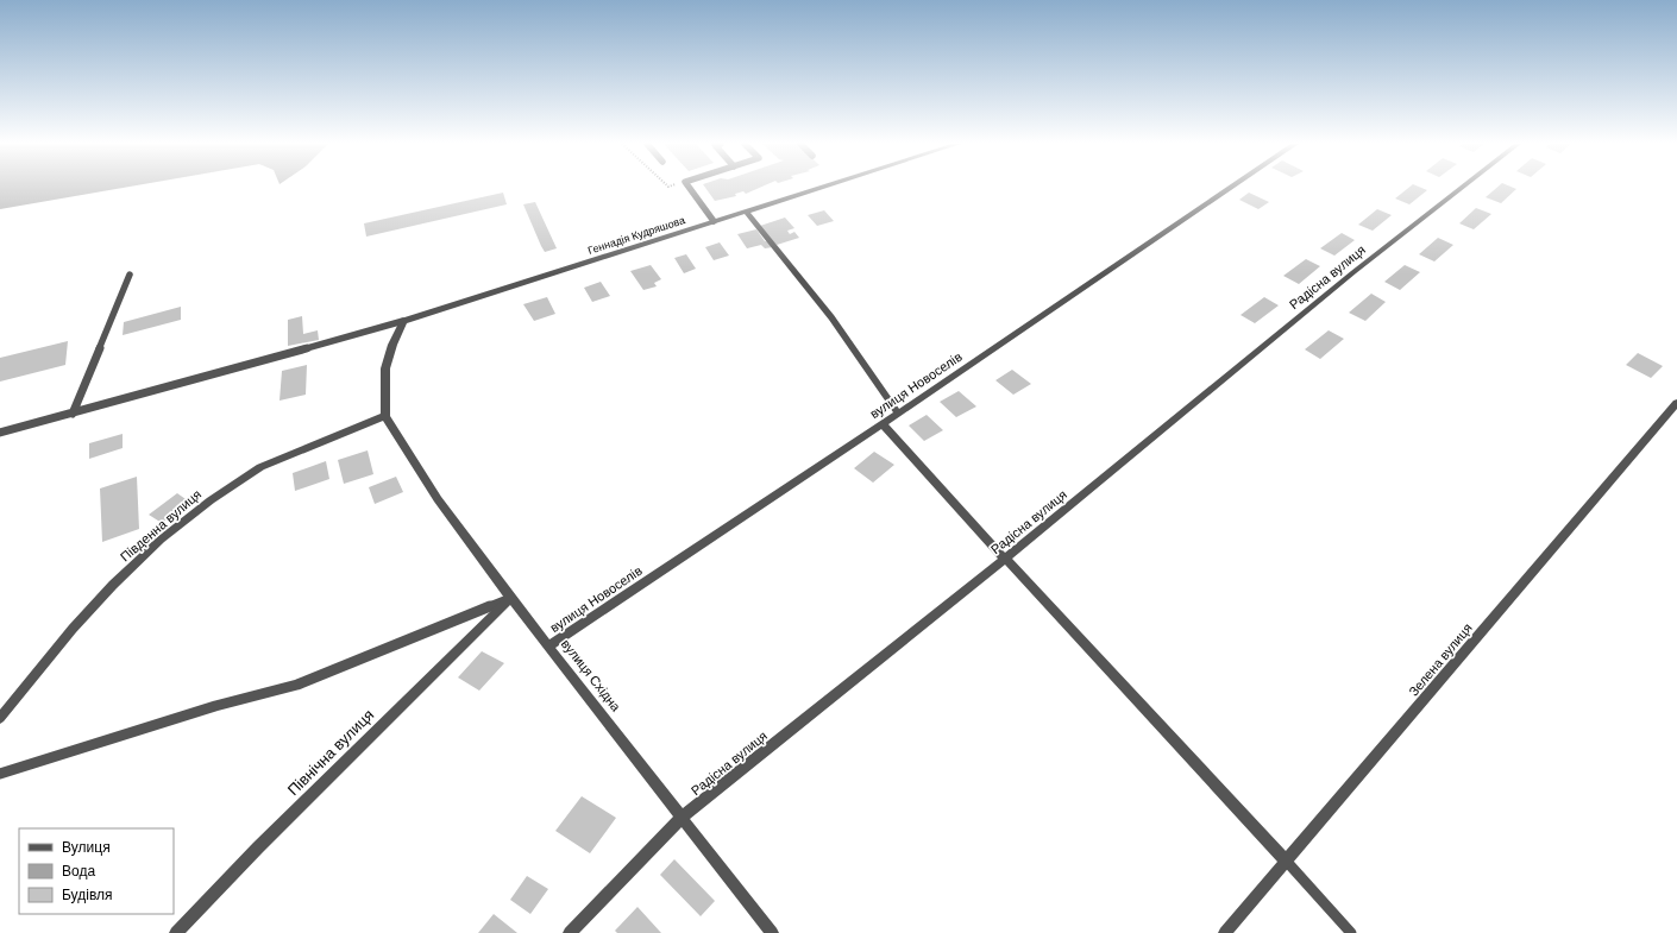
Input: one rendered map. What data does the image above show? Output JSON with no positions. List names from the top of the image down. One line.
{"streets":{"street":["Геннадія Кудряшова","Радісна вулиця","вулиця Новоселів","Південна вулиця","Зелена вулиця","вулиця Східна","Північна вулиця"]},"crossings":[["Радісна вулиця","вулиця Східна"],["вулиця Новоселів","вулиця Східна"],["Південна вулиця","вулиця Східна"],["вулиця Східна","Північна вулиця"]],"legend":["Вулиця","Вода","Будівля"]}
